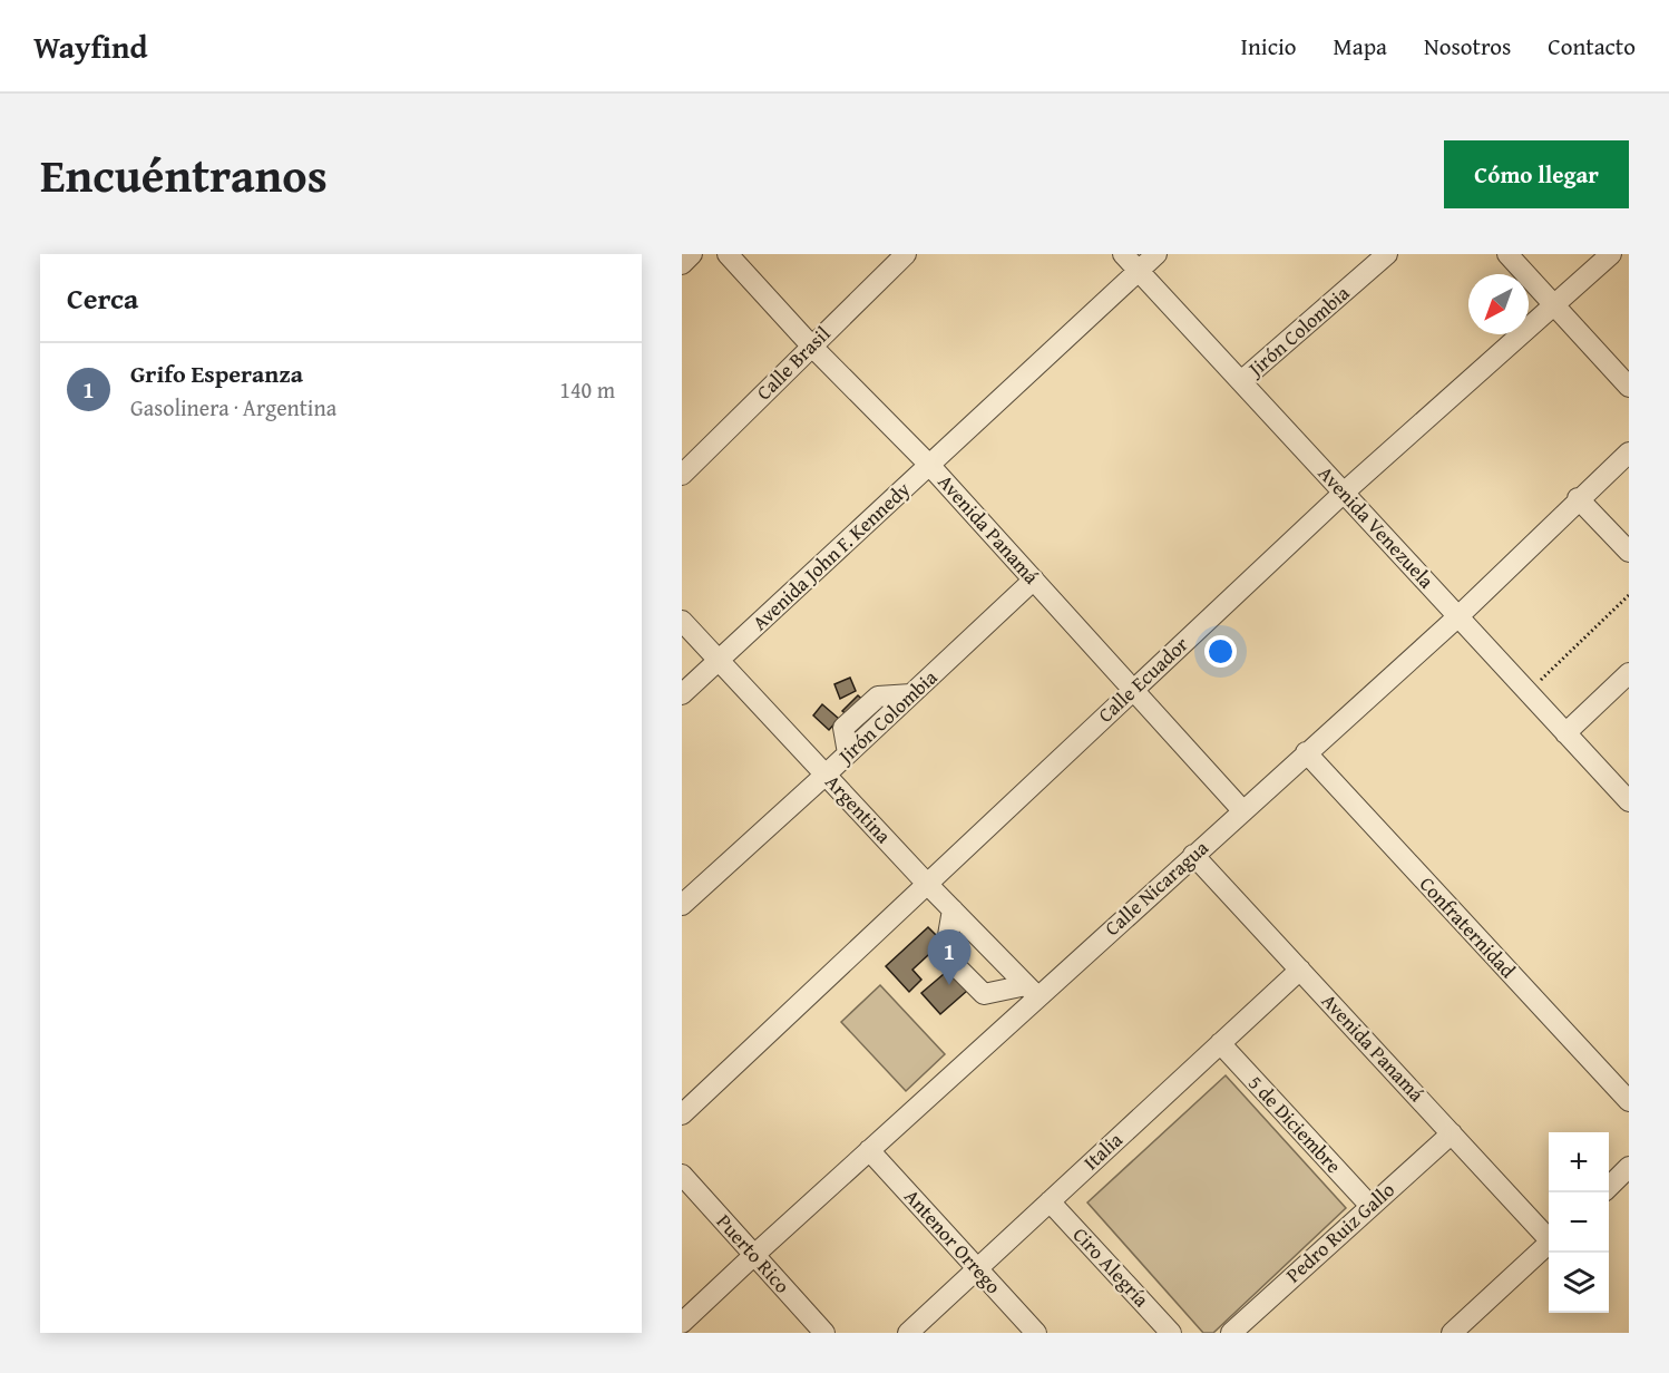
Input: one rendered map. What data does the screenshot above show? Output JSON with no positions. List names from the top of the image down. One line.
{"streets":{"street":["Jirón Colombia","Calle Brasil","Avenida Venezuela","Avenida Panamá","Avenida John F. Kennedy","Calle Ecuador","Argentina","Calle Nicaragua","Confraternidad","5 de Diciembre","Italia","Pedro Ruiz Gallo","Antenor Orrego","Puerto Rico","Ciro Alegría"]},"crossings":[["Jirón Colombia","Avenida Venezuela"],["Jirón Colombia","Avenida Panamá"],["Jirón Colombia","Argentina"],["Calle Brasil","Avenida Panamá"],["Avenida Venezuela","Avenida John F. Kennedy"],["Avenida Venezuela","Calle Ecuador"],["Avenida Venezuela","Calle Nicaragua"],["Avenida Panamá","Avenida John F. Kennedy"],["Avenida Panamá","Calle Ecuador"],["Avenida Panamá","Calle Nicaragua"],["Avenida Panamá","Italia"],["Avenida Panamá","Pedro Ruiz Gallo"],["Avenida John F. Kennedy","Argentina"],["Calle Ecuador","Argentina"],["Argentina","Calle Nicaragua"],["Calle Nicaragua","Confraternidad"],["Calle Nicaragua","Antenor Orrego"],["Calle Nicaragua","Puerto Rico"],["5 de Diciembre","Italia"],["5 de Diciembre","Pedro Ruiz Gallo"],["Italia","Antenor Orrego"],["Italia","Ciro Alegría"]],"north":"bottom left","page":{"header":"Wayfind","nav":["Inicio","Mapa","Nosotros","Contacto"],"title":"Encuéntranos","buttons":"Cómo llegar","heading":"Cerca","list":[{"mark":"1","name":"Grifo Esperanza","note":"Gasolinera · Argentina","value":"140 m"}],"pins":"1","map_buttons":["+","−"]}}
